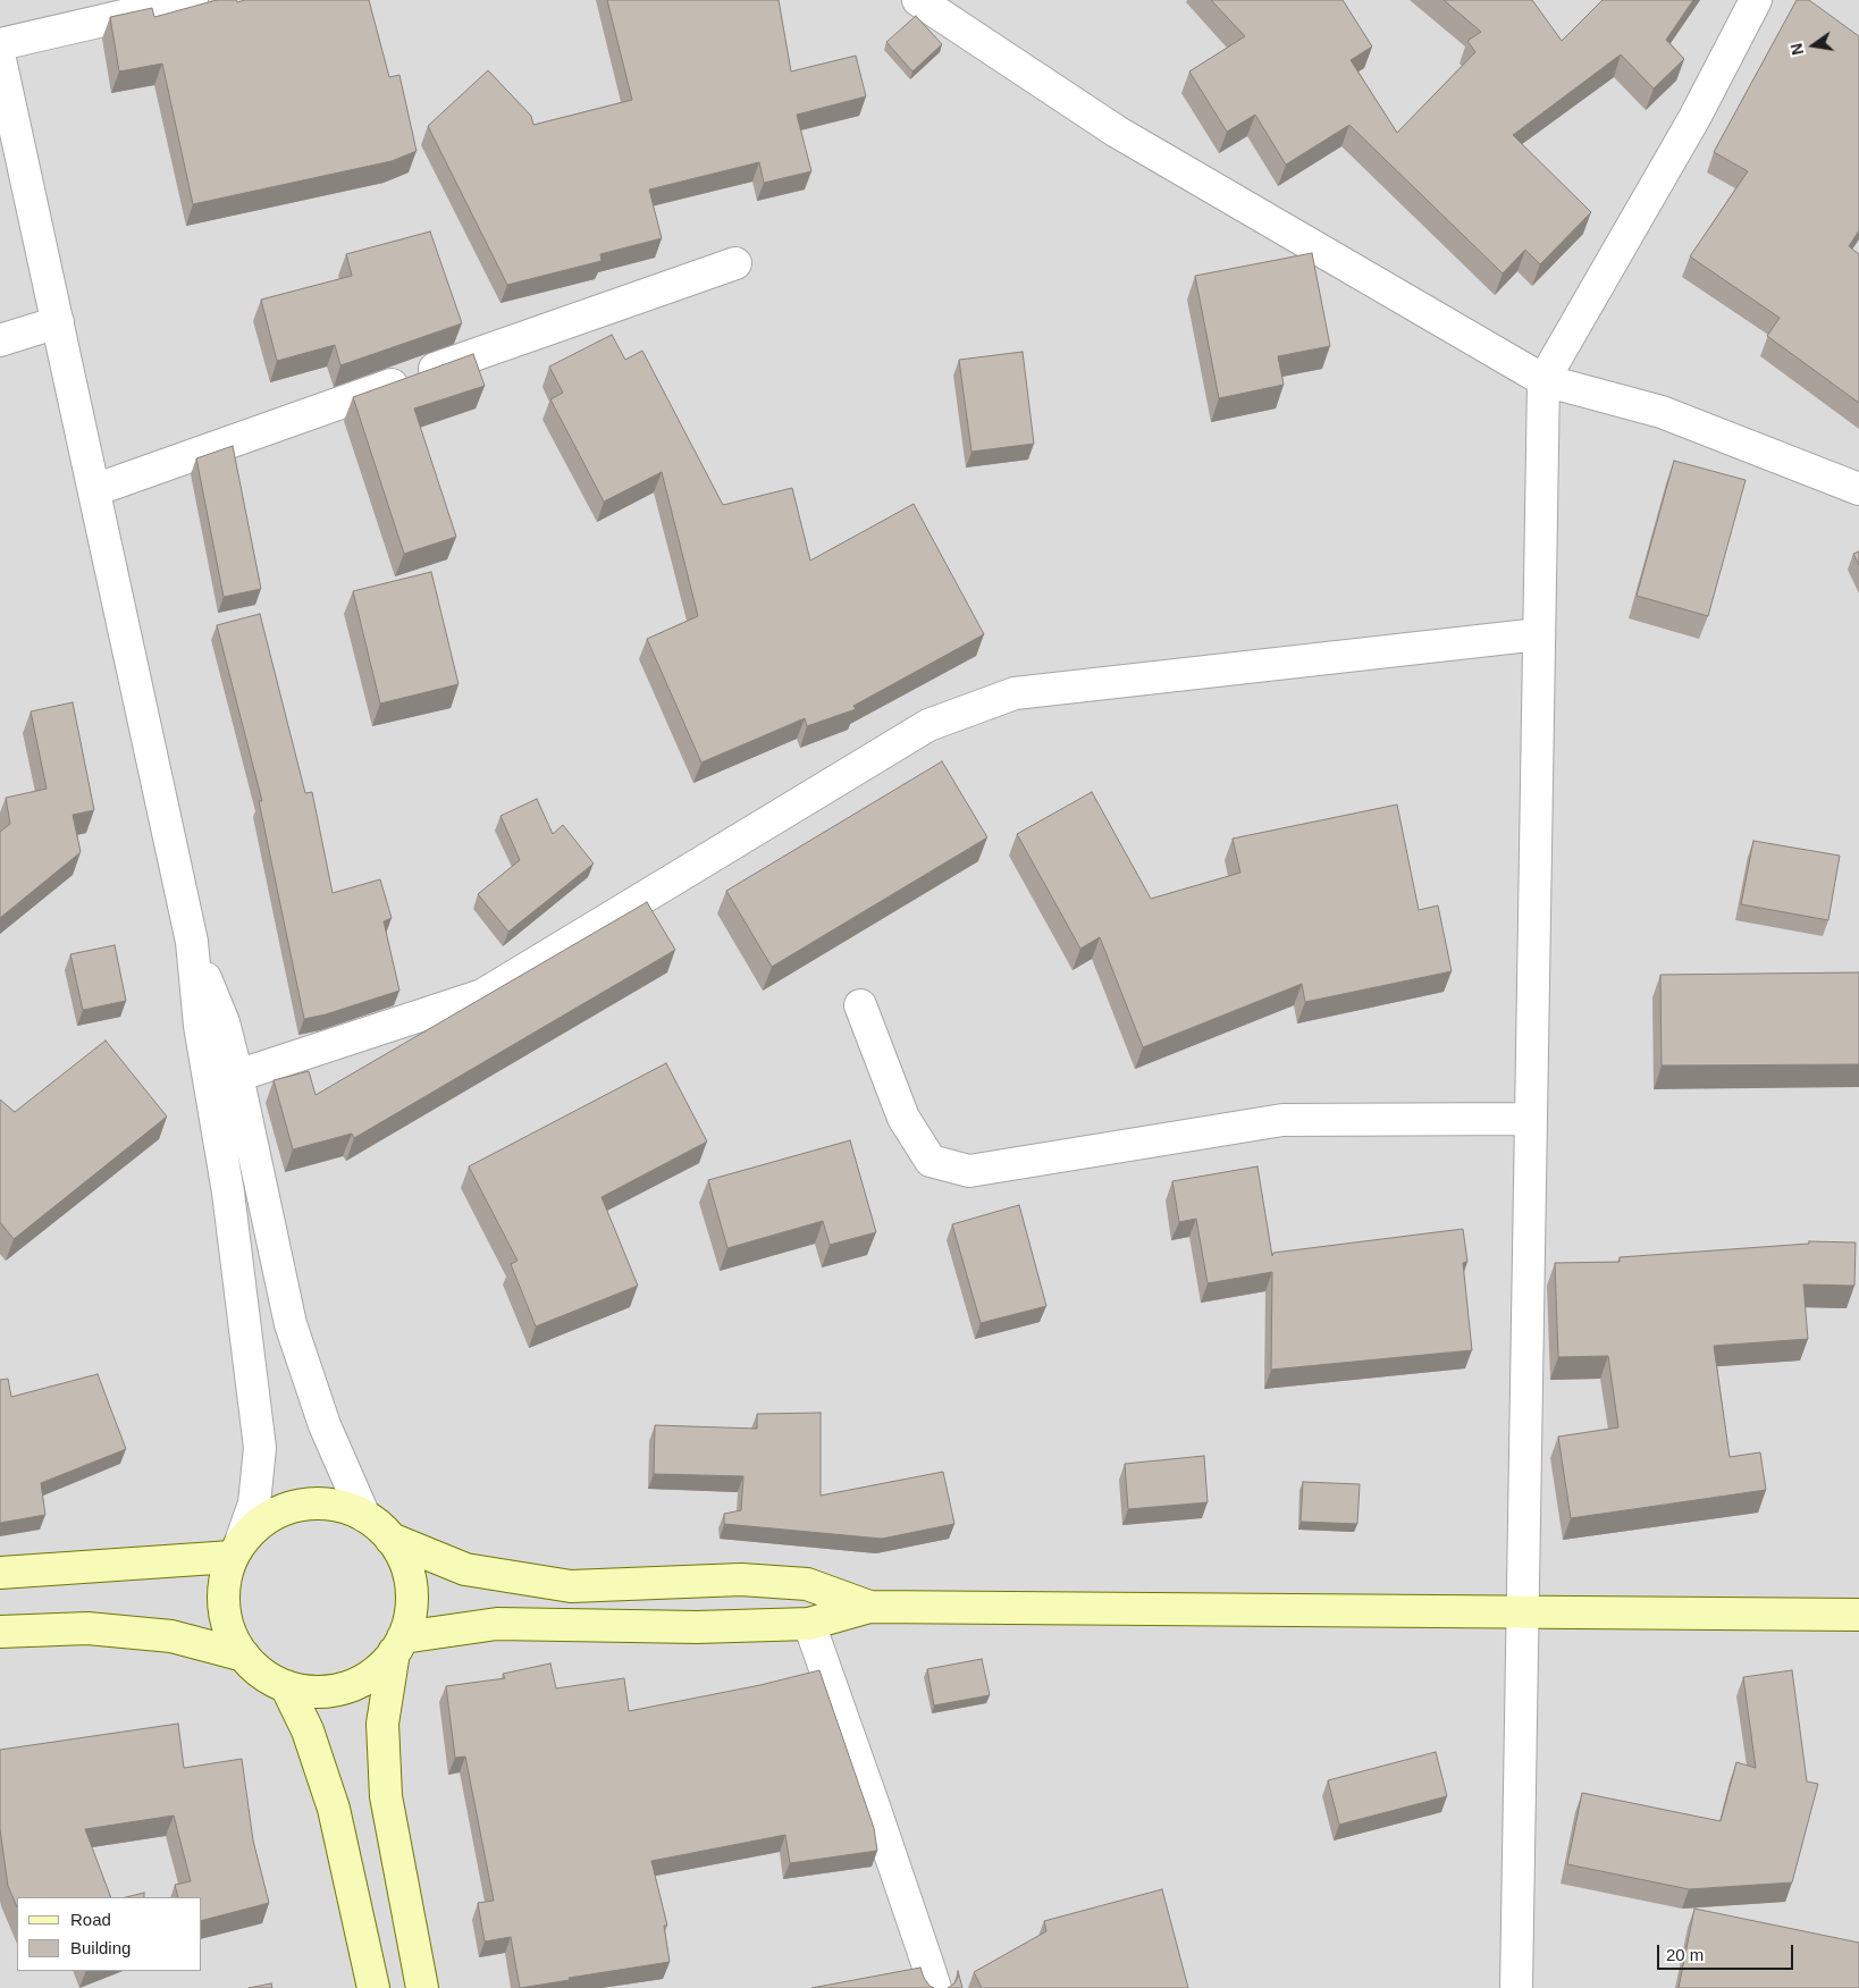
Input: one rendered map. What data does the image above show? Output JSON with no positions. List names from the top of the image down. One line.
{"legend":["Road","Building"],"scale_bar":"20 m","north":"left"}
